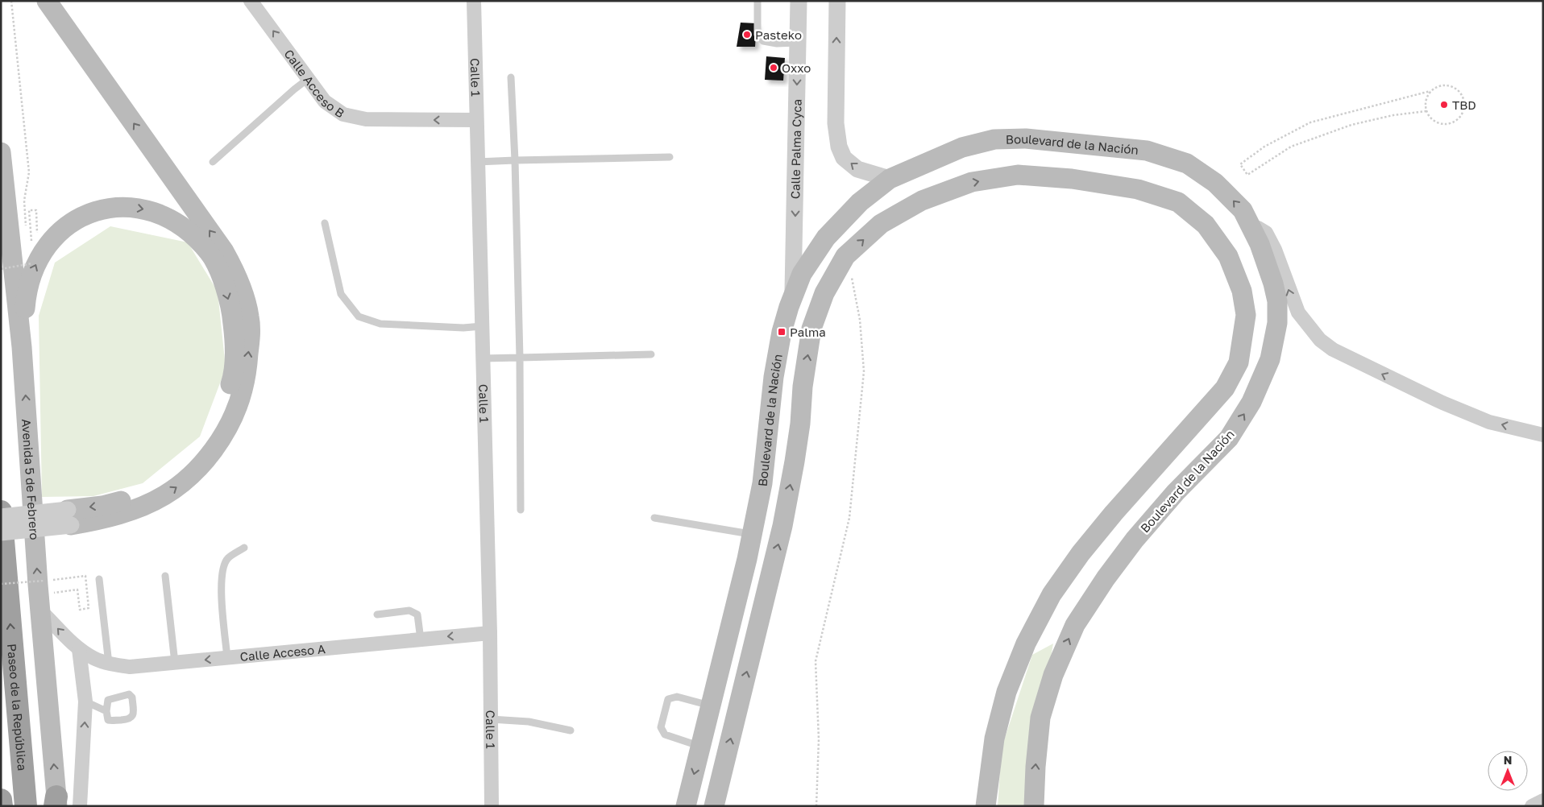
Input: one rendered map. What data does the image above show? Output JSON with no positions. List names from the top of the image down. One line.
{"streets":{"highway":["Paseo de la República"],"main road":["Boulevard de la Nación","Avenida 5 de Febrero"],"street":["Calle 1","Calle Acceso B","Calle Palma Cyca","Calle Acceso A"]},"crossings":[["Calle 1","Calle Acceso B"],["Calle 1","Calle Acceso A"],["Boulevard de la Nación","Calle Palma Cyca"],["Avenida 5 de Febrero","Calle Acceso A"]],"one_way":["Calle Acceso B","Calle Palma Cyca","Avenida 5 de Febrero","Paseo de la República"],"places":{"other":["Pasteko","Oxxo","TBD"],"transit":["Palma"]},"north":"top"}
